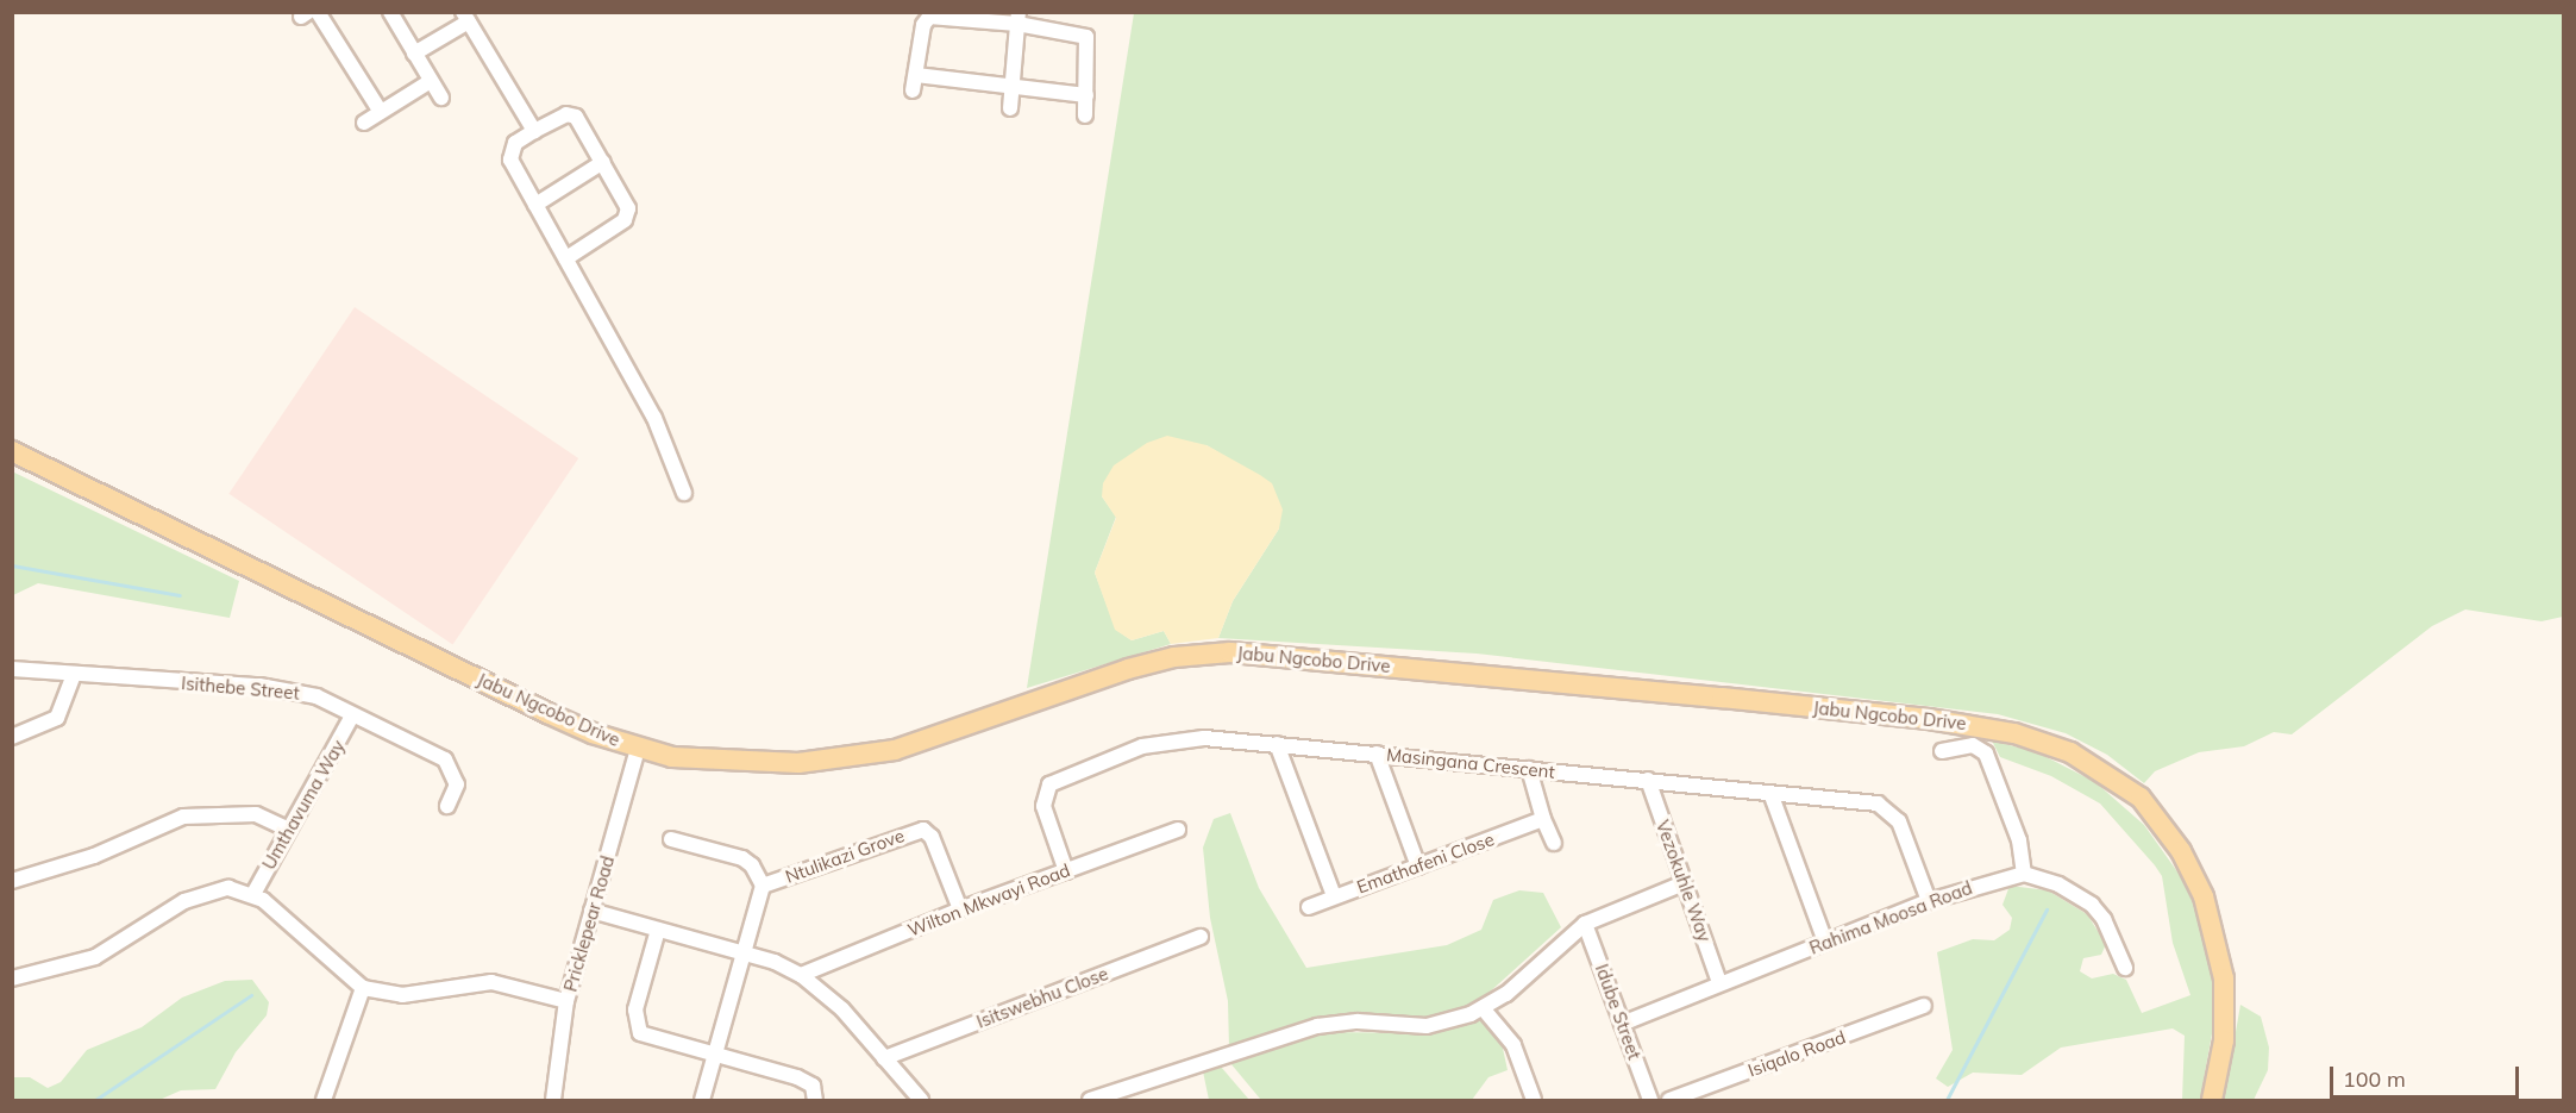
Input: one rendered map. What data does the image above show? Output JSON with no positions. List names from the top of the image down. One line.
{"streets":{"main road":["Jabu Ngcobo Drive"],"street":["Isithebe Street","Masingana Crescent","Umthavuma Way","Ntulikazi Grove","Emathafeni Close","Vezokuhle Way","Wilton Mkwayi Road","Rahima Moosa Road","Pricklepear Road","Isitswebhu Close","Idube Street","Isiqalo Road"]},"crossings":[["Jabu Ngcobo Drive","Pricklepear Road"],["Isithebe Street","Umthavuma Way"],["Masingana Crescent","Vezokuhle Way"],["Masingana Crescent","Wilton Mkwayi Road"],["Masingana Crescent","Rahima Moosa Road"],["Ntulikazi Grove","Wilton Mkwayi Road"],["Vezokuhle Way","Rahima Moosa Road"],["Rahima Moosa Road","Idube Street"]],"scale_bar":"100 m"}
